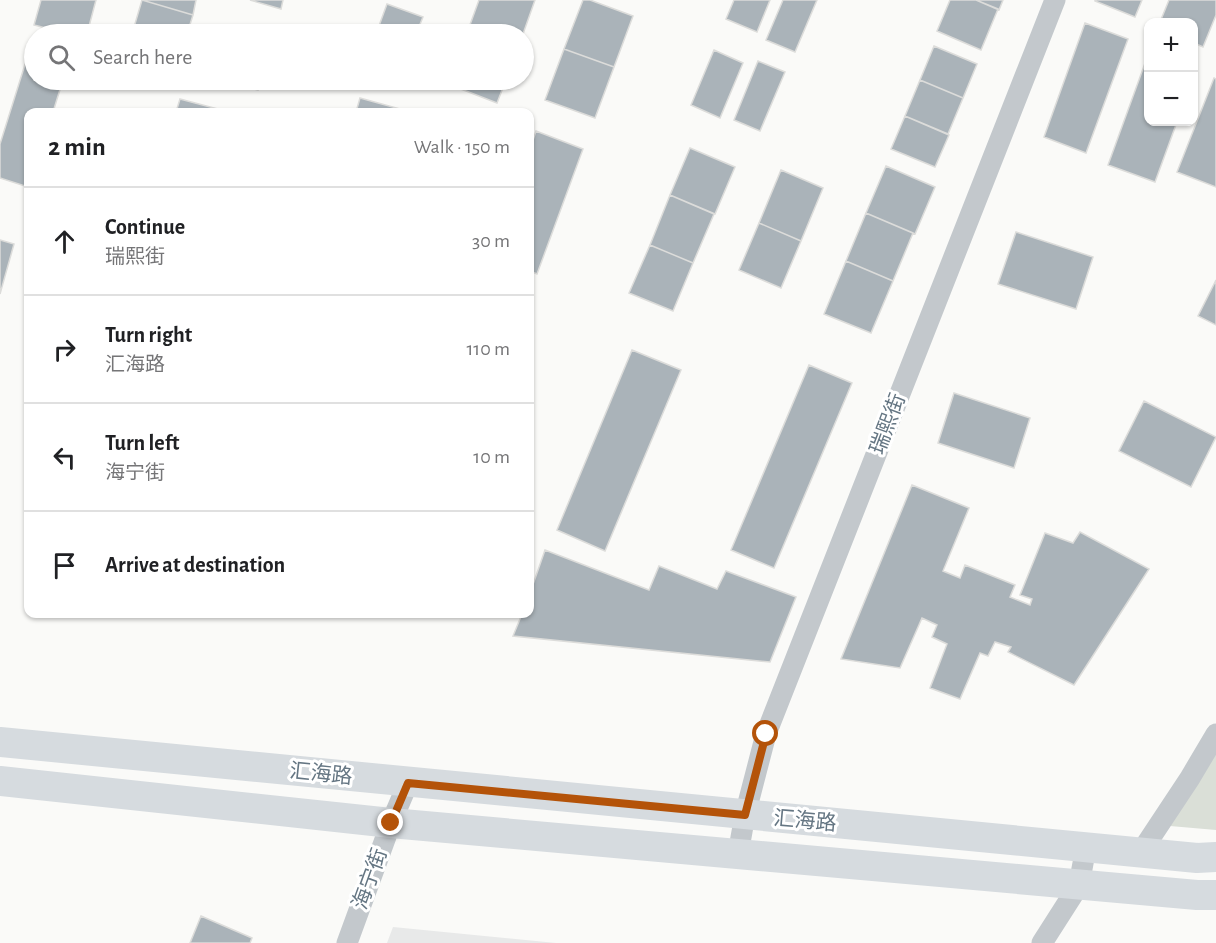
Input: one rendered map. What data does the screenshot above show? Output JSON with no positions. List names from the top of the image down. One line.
{"streets":{"street":["瑞熙街","汇海路","海宁街"]},"crossings":[["瑞熙街","汇海路"],["汇海路","海宁街"]],"page":{"map_buttons":["+","−"],"search":"Search here","heading":["2 min","Walk · 150 m"],"list":[["Continue","瑞熙街","30 m"],["Turn right","汇海路","110 m"],["Turn left","海宁街","10 m"],"Arrive at destination"]}}
